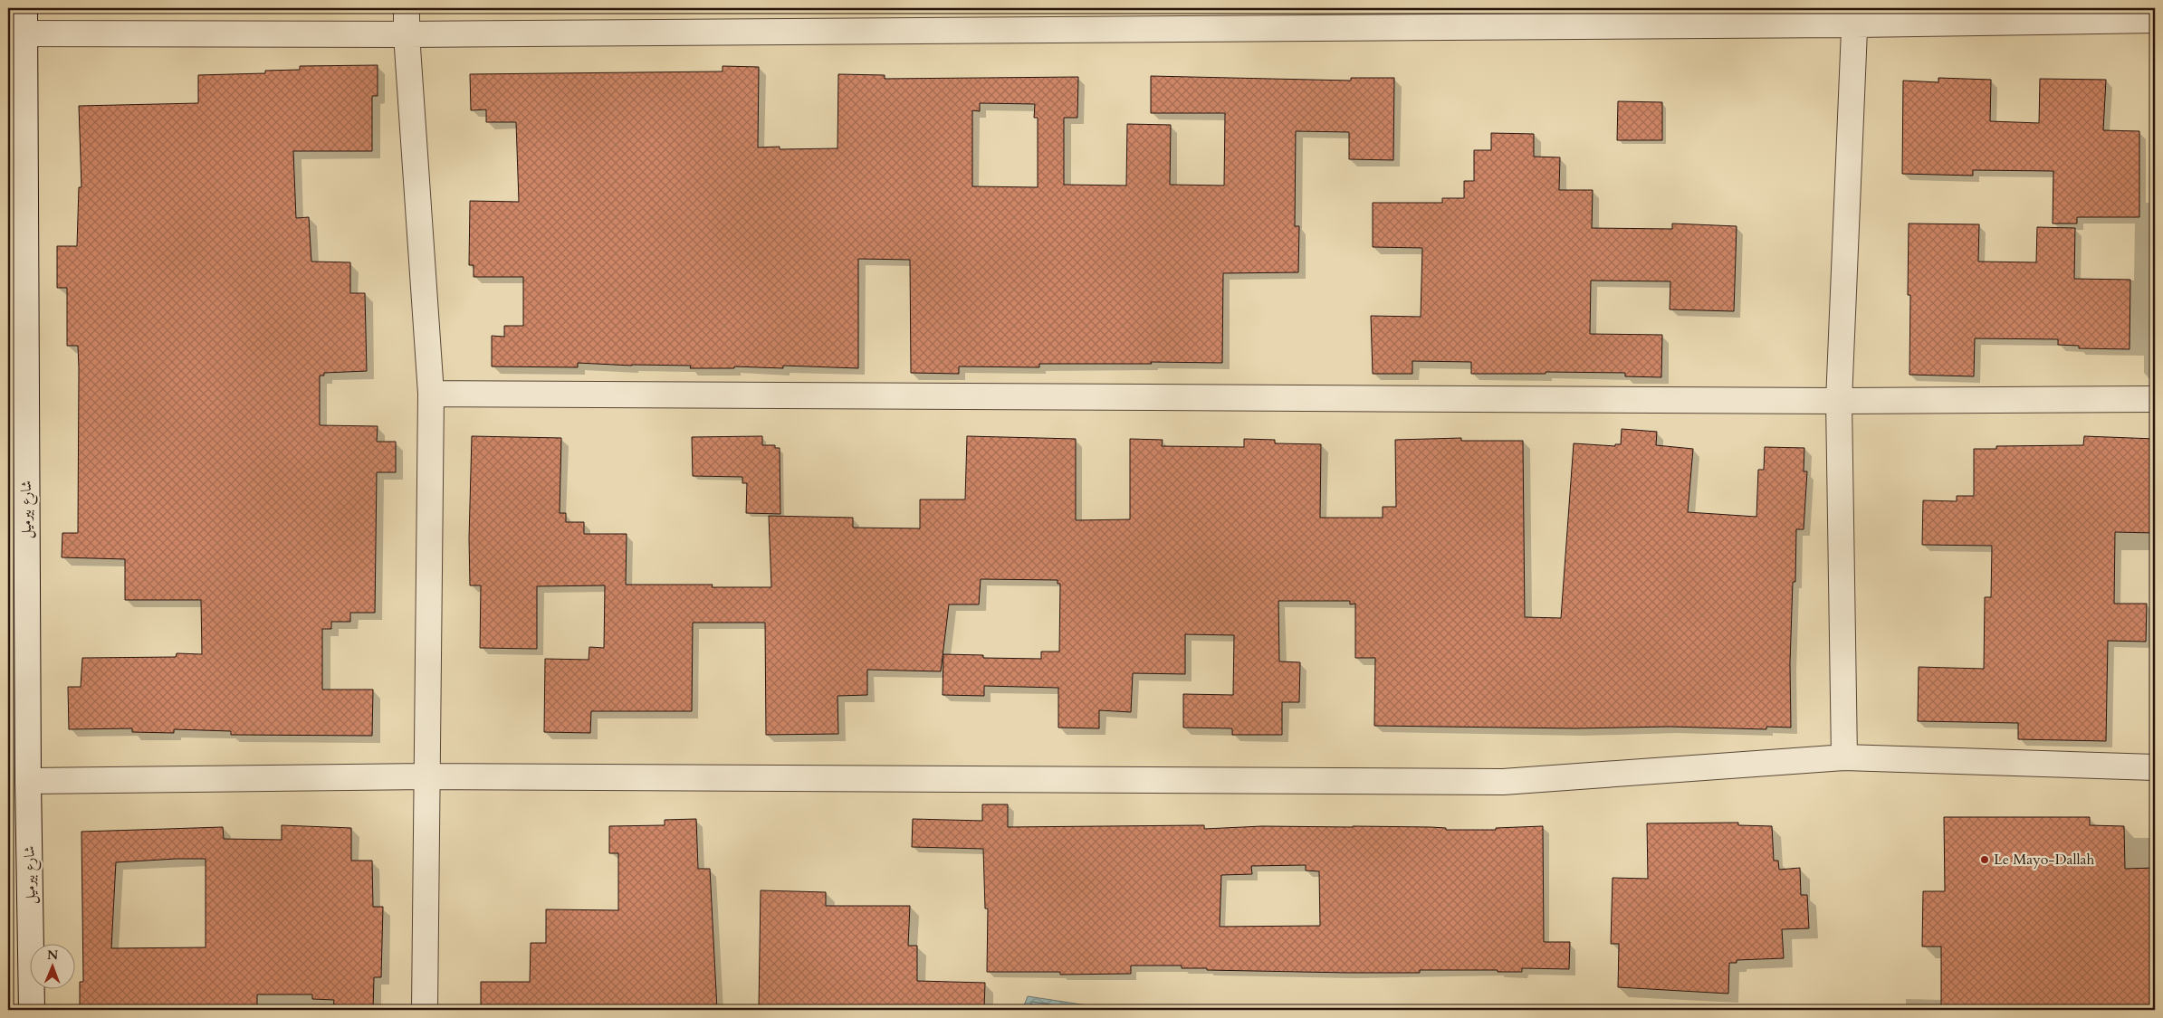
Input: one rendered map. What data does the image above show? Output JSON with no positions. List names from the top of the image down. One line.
{"streets":{"street":["شارع بيرميل"]},"places":["Le Mayo-Dallah"],"north":"top"}
